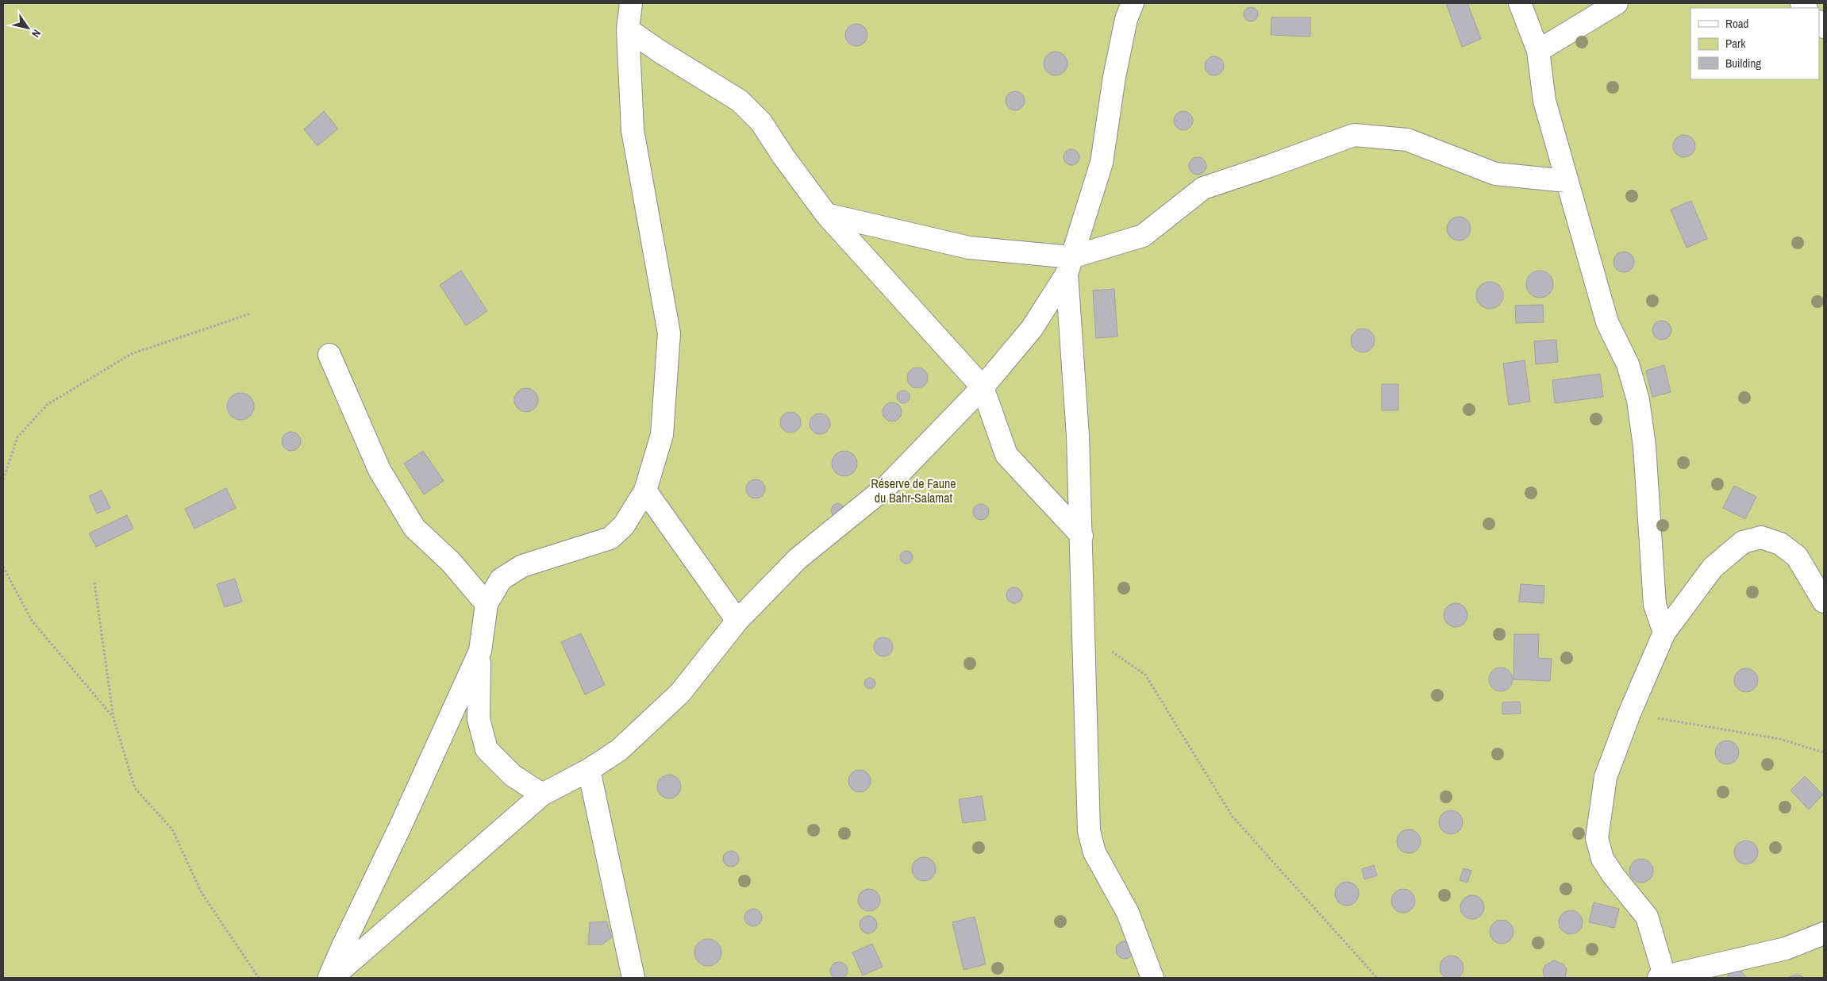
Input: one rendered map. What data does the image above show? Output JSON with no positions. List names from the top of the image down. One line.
{"parks":["Réserve de Faune du Bahr-Salamat"],"legend":["Road","Park","Building"],"north":"bottom right"}
